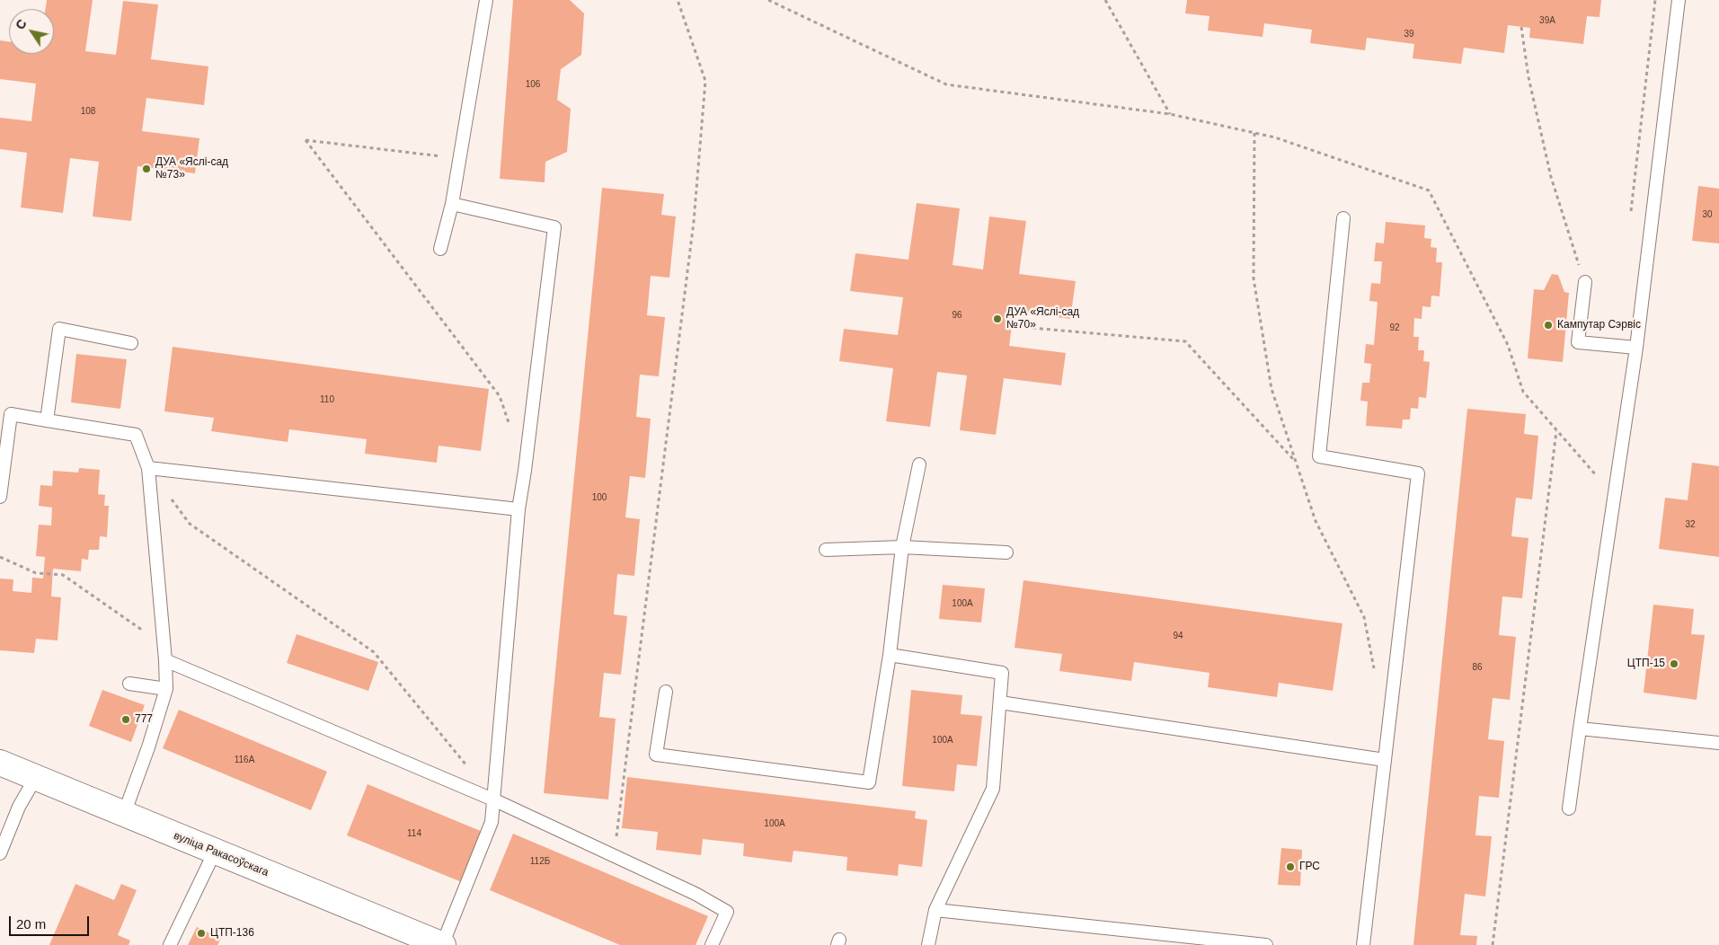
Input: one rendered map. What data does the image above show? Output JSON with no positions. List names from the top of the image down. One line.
{"streets":{"main road":["вуліца Ракасоўскага"]},"places":["ДУА «Яслі-сад №73»","ДУА «Яслі-сад №70»","Кампутар Сэрвіс","ЦТП-15","777","ГРС","ЦТП-136"],"house_numbers":["39А","39","106","108","30","96","92","110","100","32","100А","94","86","100А","116А","100А","114","112Б"],"scale_bar":"20 m","north":"top left"}
